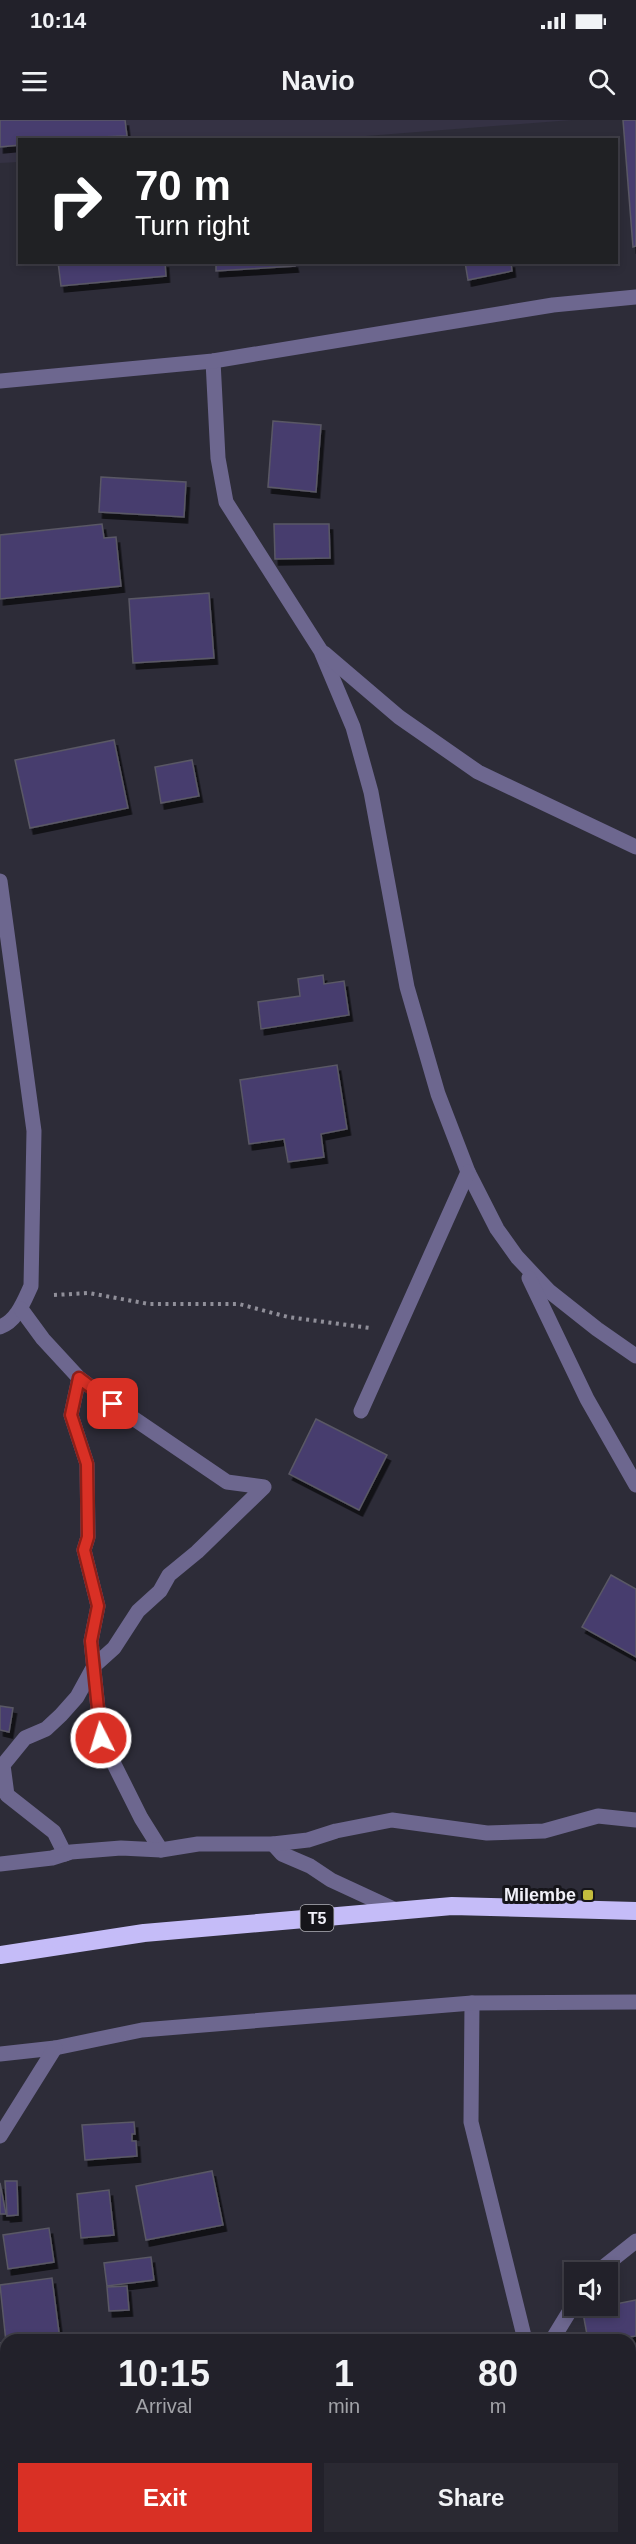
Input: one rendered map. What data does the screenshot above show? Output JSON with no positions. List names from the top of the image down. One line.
{"streets":{"highway":["T5"]},"places":{"transit":["Milembe"]},"page":{"status":"10:14","header":"Navio","turn":["70 m","Turn right"],"eta":["10:15","Arrival","1","min","80","m"],"buttons":["Exit","Share"]}}
